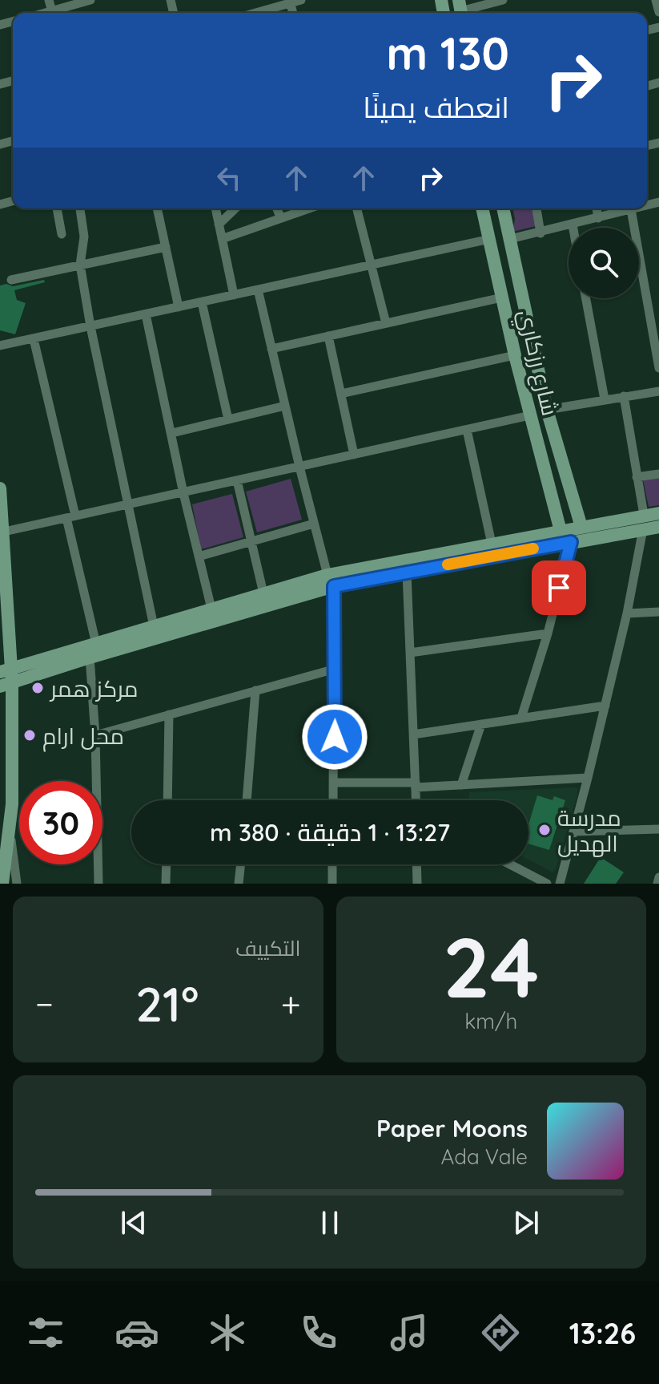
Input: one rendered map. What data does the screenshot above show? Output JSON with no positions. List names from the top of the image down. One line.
{"streets":{"street":["شارع رزكاري"]},"places":["مركز همر","محل ارام","مدرسة الهديل"],"page":{"turn":["130 m","انعطف يمينًا"],"limit":"30","trip":"13:27 · 1 دقيقة · 380 m","tile":[["24","km/h"],"التكييف"],"heat":["−","21°","+"],"song":["Paper Moons","Ada Vale"],"tabs":"13:26"}}
